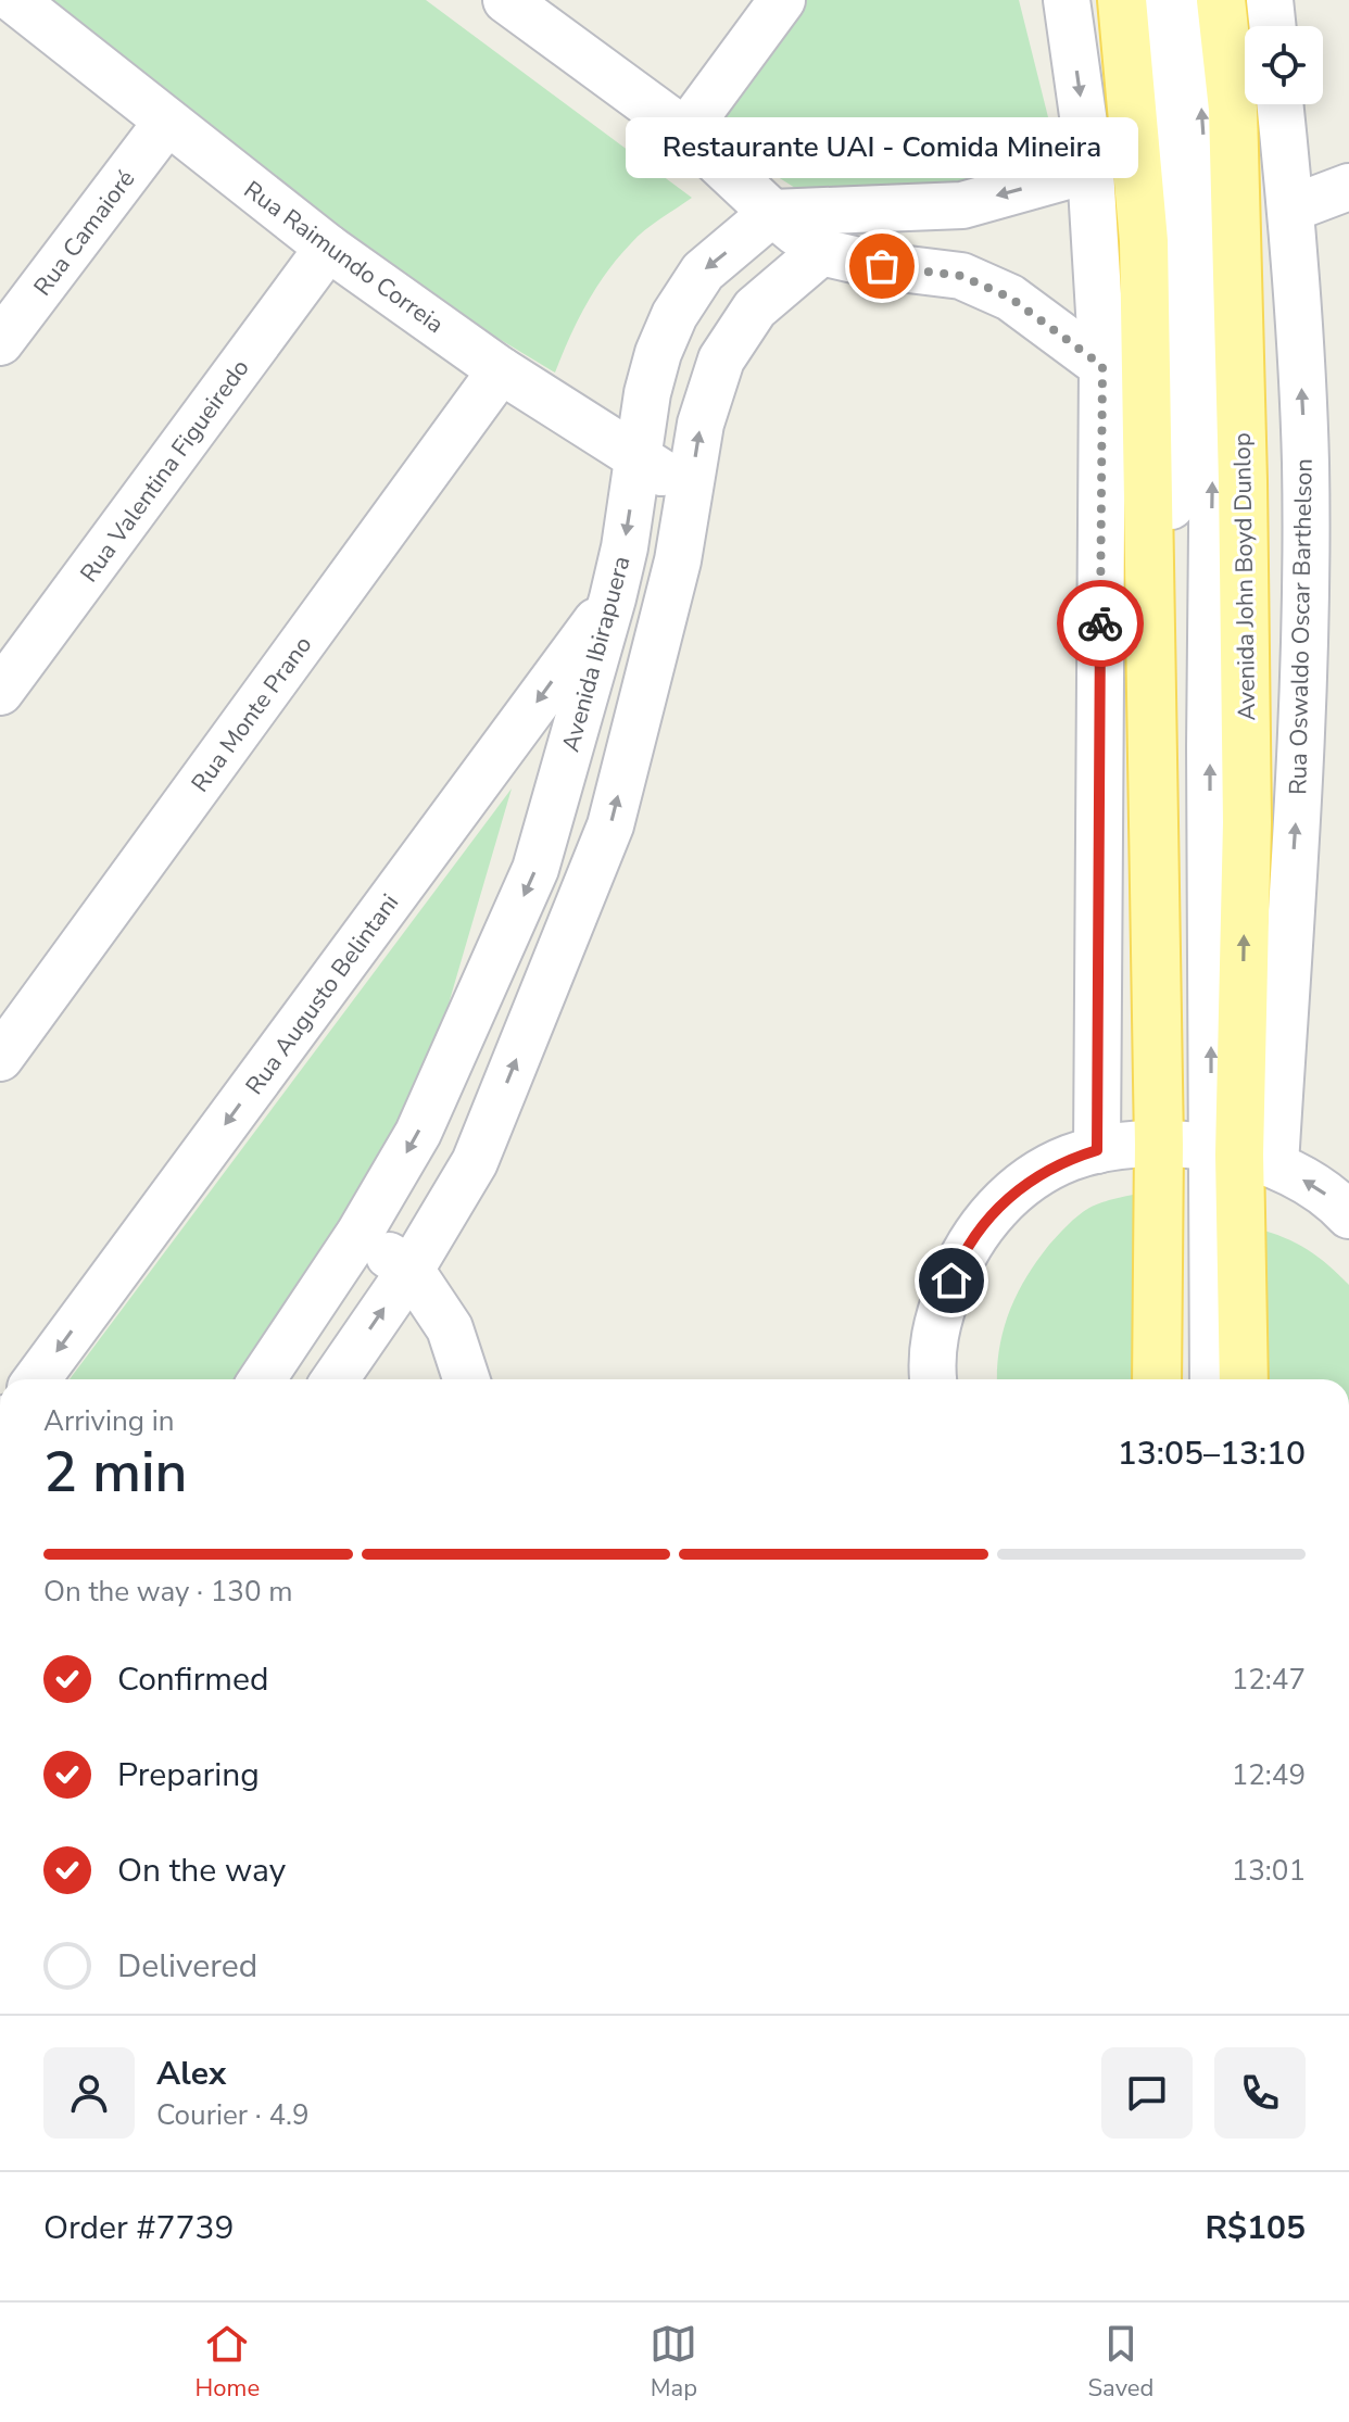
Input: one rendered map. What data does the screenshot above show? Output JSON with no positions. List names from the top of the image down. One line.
{"streets":{"main road":["Avenida John Boyd Dunlop"],"street":["Rua Camaioré","Rua Raimundo Correia","Rua Valentina Figueiredo","Rua Oswaldo Oscar Barthelson","Avenida Ibirapuera","Rua Monte Prano","Rua Augusto Belintani"]},"crossings":[["Rua Camaioré","Rua Raimundo Correia"],["Rua Raimundo Correia","Rua Valentina Figueiredo"],["Rua Raimundo Correia","Avenida Ibirapuera"],["Rua Raimundo Correia","Rua Monte Prano"],["Avenida John Boyd Dunlop","Rua Oswaldo Oscar Barthelson"],["Avenida Ibirapuera","Rua Augusto Belintani"]],"places":["Restaurante UAI - Comida Mineira"],"page":{"bubble":"Restaurante UAI - Comida Mineira","heading":["2 min","Arriving in","13:05–13:10"],"panel":["Alex","Courier · 4.9","Order #7739","R$105"],"bar":"On the way · 130 m","list":[["Confirmed","12:47"],["Preparing","12:49"],["On the way","13:01"],"Delivered"],"tabs":["Home","Map","Saved"]}}
